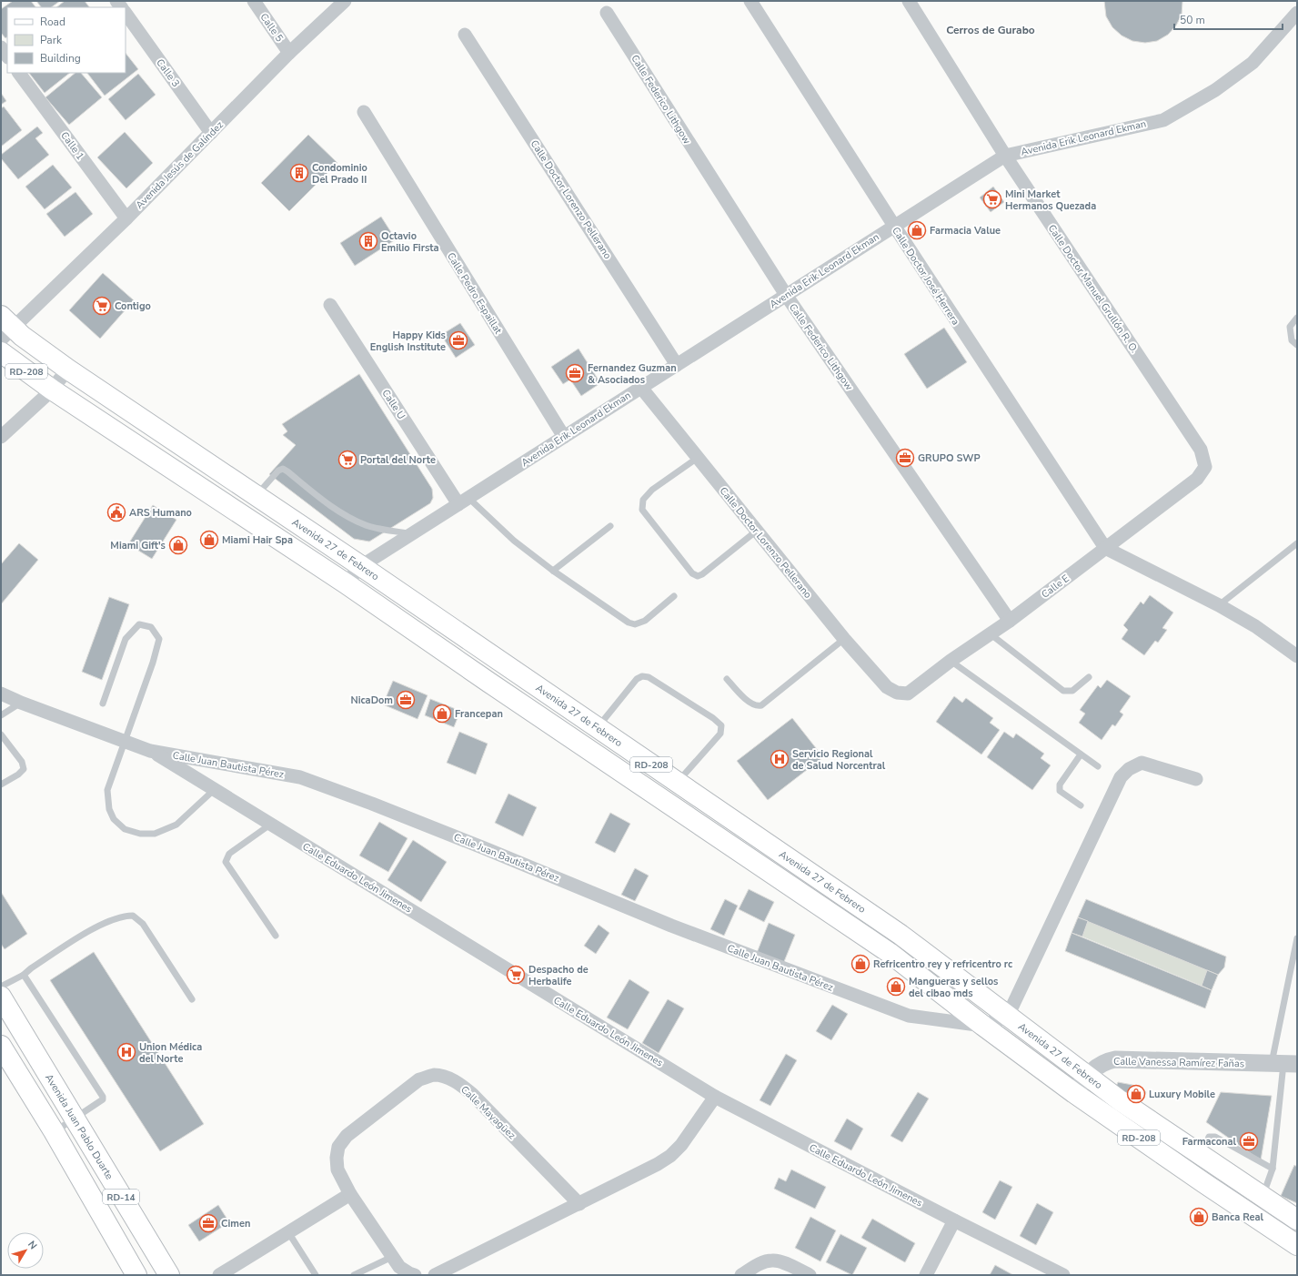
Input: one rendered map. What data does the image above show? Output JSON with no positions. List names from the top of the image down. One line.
{"streets":{"main road":["RD-208","Avenida 27 de Febrero","Avenida Juan Pablo Duarte","RD-14"],"street":["Calle 5","Calle 3","Calle Federico Lithgow","Avenida Erik Leonard Ekman","Calle 1","Avenida Jesús de Galíndez","Calle Doctor Lorenzo Pellerano","Calle Doctor José Herrera","Calle Doctor Manuel Grullón R. O.","Calle Pedro Espaillat","Calle U","Calle E","Calle Juan Bautista Pérez","Calle Eduardo León Jimenes","Calle Vanessa Ramírez Fañas","Calle Mayagüez"]},"crossings":[["Calle 5","Avenida Jesús de Galíndez"],["Calle 3","Avenida Jesús de Galíndez"],["Calle Federico Lithgow","Avenida Erik Leonard Ekman"],["Calle Federico Lithgow","Calle E"],["Avenida Erik Leonard Ekman","Calle Doctor Lorenzo Pellerano"],["Avenida Erik Leonard Ekman","Calle Doctor José Herrera"],["Avenida Erik Leonard Ekman","Calle Doctor Manuel Grullón R. O."],["Avenida Erik Leonard Ekman","Calle Pedro Espaillat"],["Avenida Erik Leonard Ekman","RD-208"],["Avenida Erik Leonard Ekman","Calle U"],["Avenida Erik Leonard Ekman","Avenida 27 de Febrero"],["Calle 1","Avenida Jesús de Galíndez"],["Avenida Jesús de Galíndez","Avenida 27 de Febrero"],["Calle Doctor Lorenzo Pellerano","Calle E"],["Calle Doctor José Herrera","Calle E"],["Calle Doctor Manuel Grullón R. O.","Calle E"],["RD-208","Calle Juan Bautista Pérez"],["RD-208","Calle Vanessa Ramírez Fañas"],["Avenida 27 de Febrero","Calle Juan Bautista Pérez"],["Avenida 27 de Febrero","Calle Vanessa Ramírez Fañas"],["Calle Juan Bautista Pérez","Calle Eduardo León Jimenes"]],"districts":["Cerros de Gurabo"],"places":{"building":["Condominio Del Prado II","Octavio Emilio Firsta"],"supermarket":["Mini Market Hermanos Quezada","Contigo","Portal del Norte","Despacho de Herbalife"],"shop":["Farmacia Value","Miami Hair Spa","Miami Gift's","Francepan","Refricentro rey y refricentro rc","Mangueras y sellos del cibao mds","Luxury Mobile","Banca Real"],"office":["Happy Kids English Institute","Fernandez Guzman & Asociados","GRUPO SWP","NicaDom","Farmaconal","Cimen"],"public building":["ARS Humano"],"hospital":["Servicio Regional de Salud Norcentral","Union Médica del Norte"]},"legend":["Road","Park","Building"],"scale_bar":"50 m","north":"top right"}
